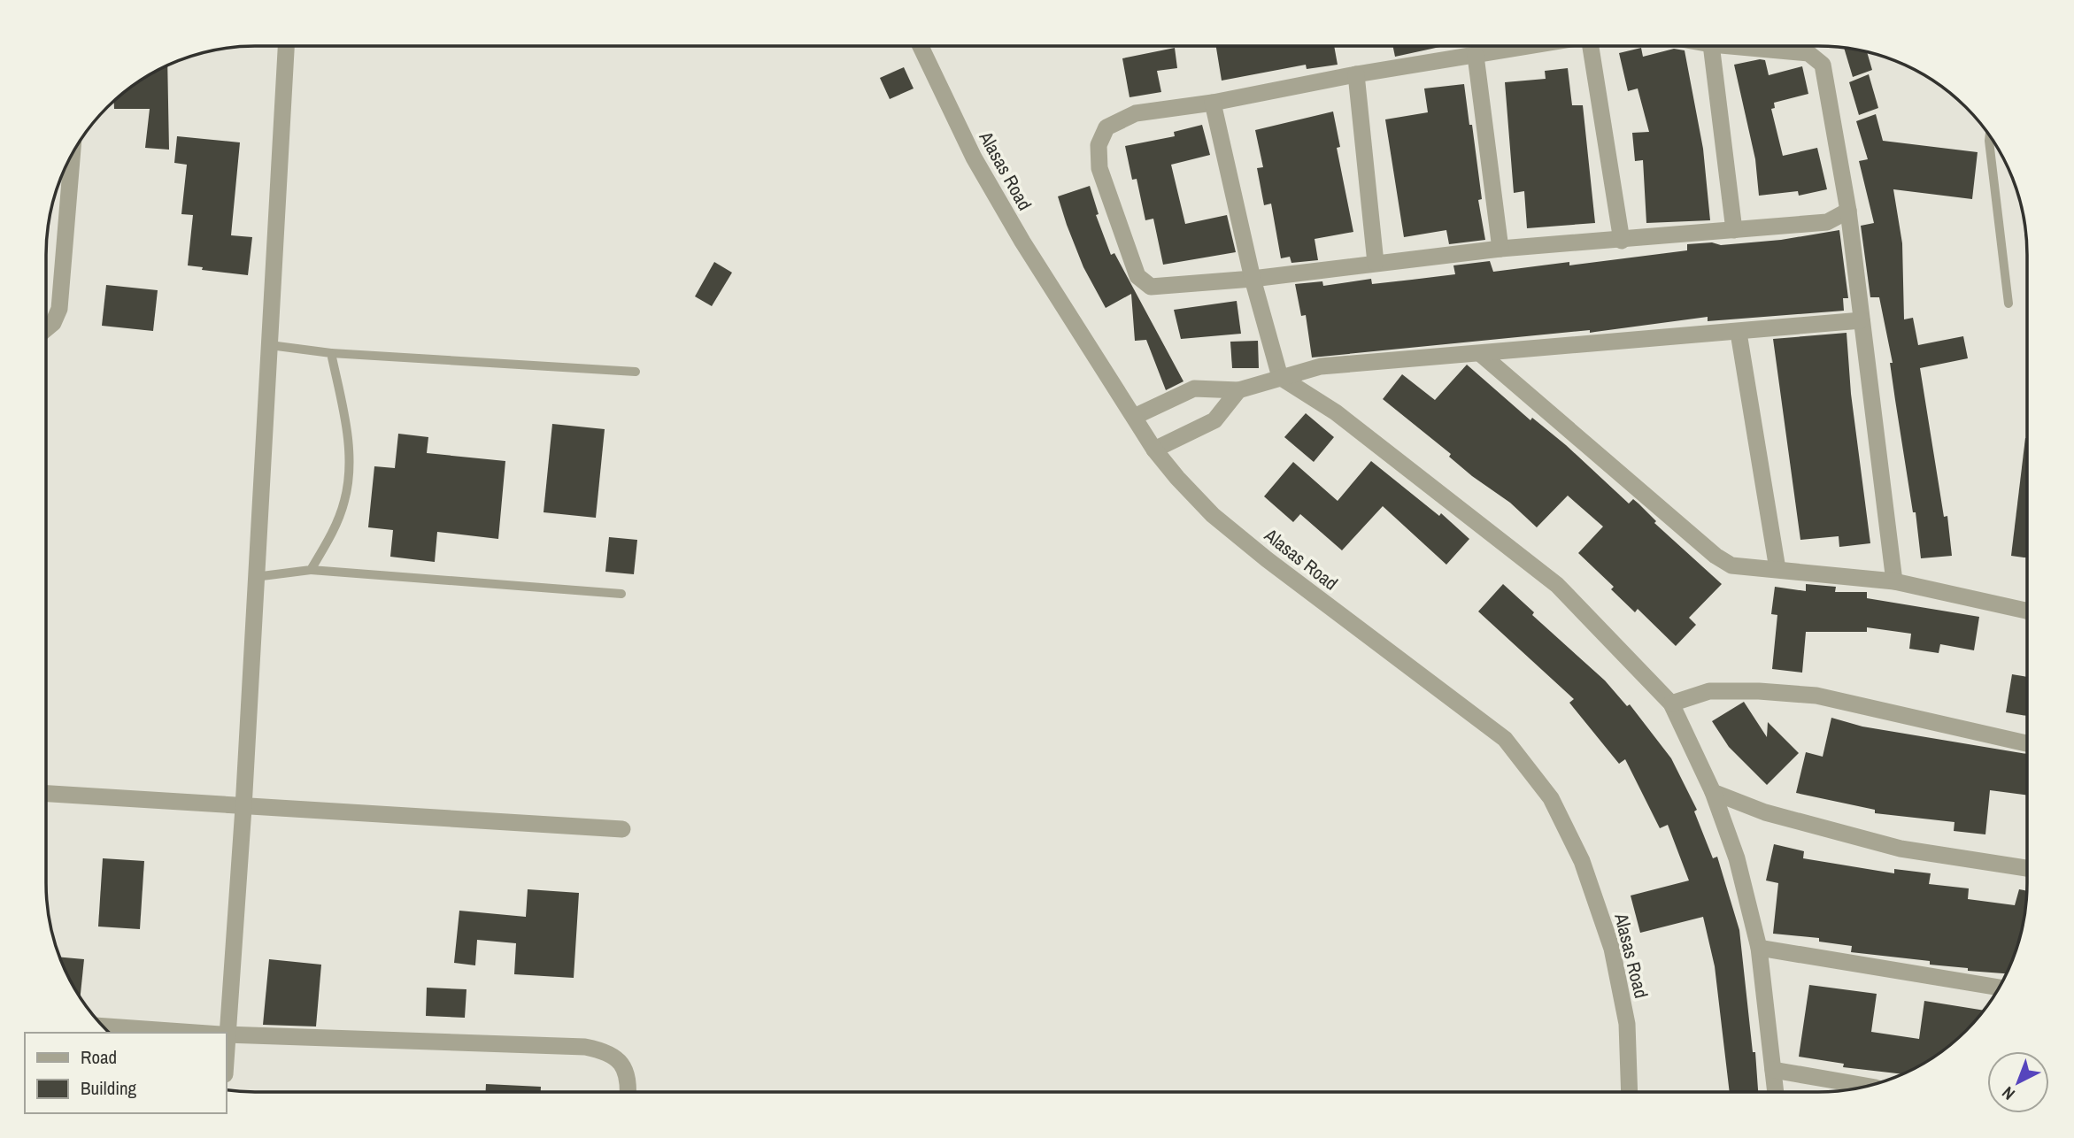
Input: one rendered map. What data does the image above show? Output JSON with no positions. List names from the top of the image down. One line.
{"streets":{"street":["Alasas Road"]},"legend":["Road","Building"],"north":"bottom left"}
